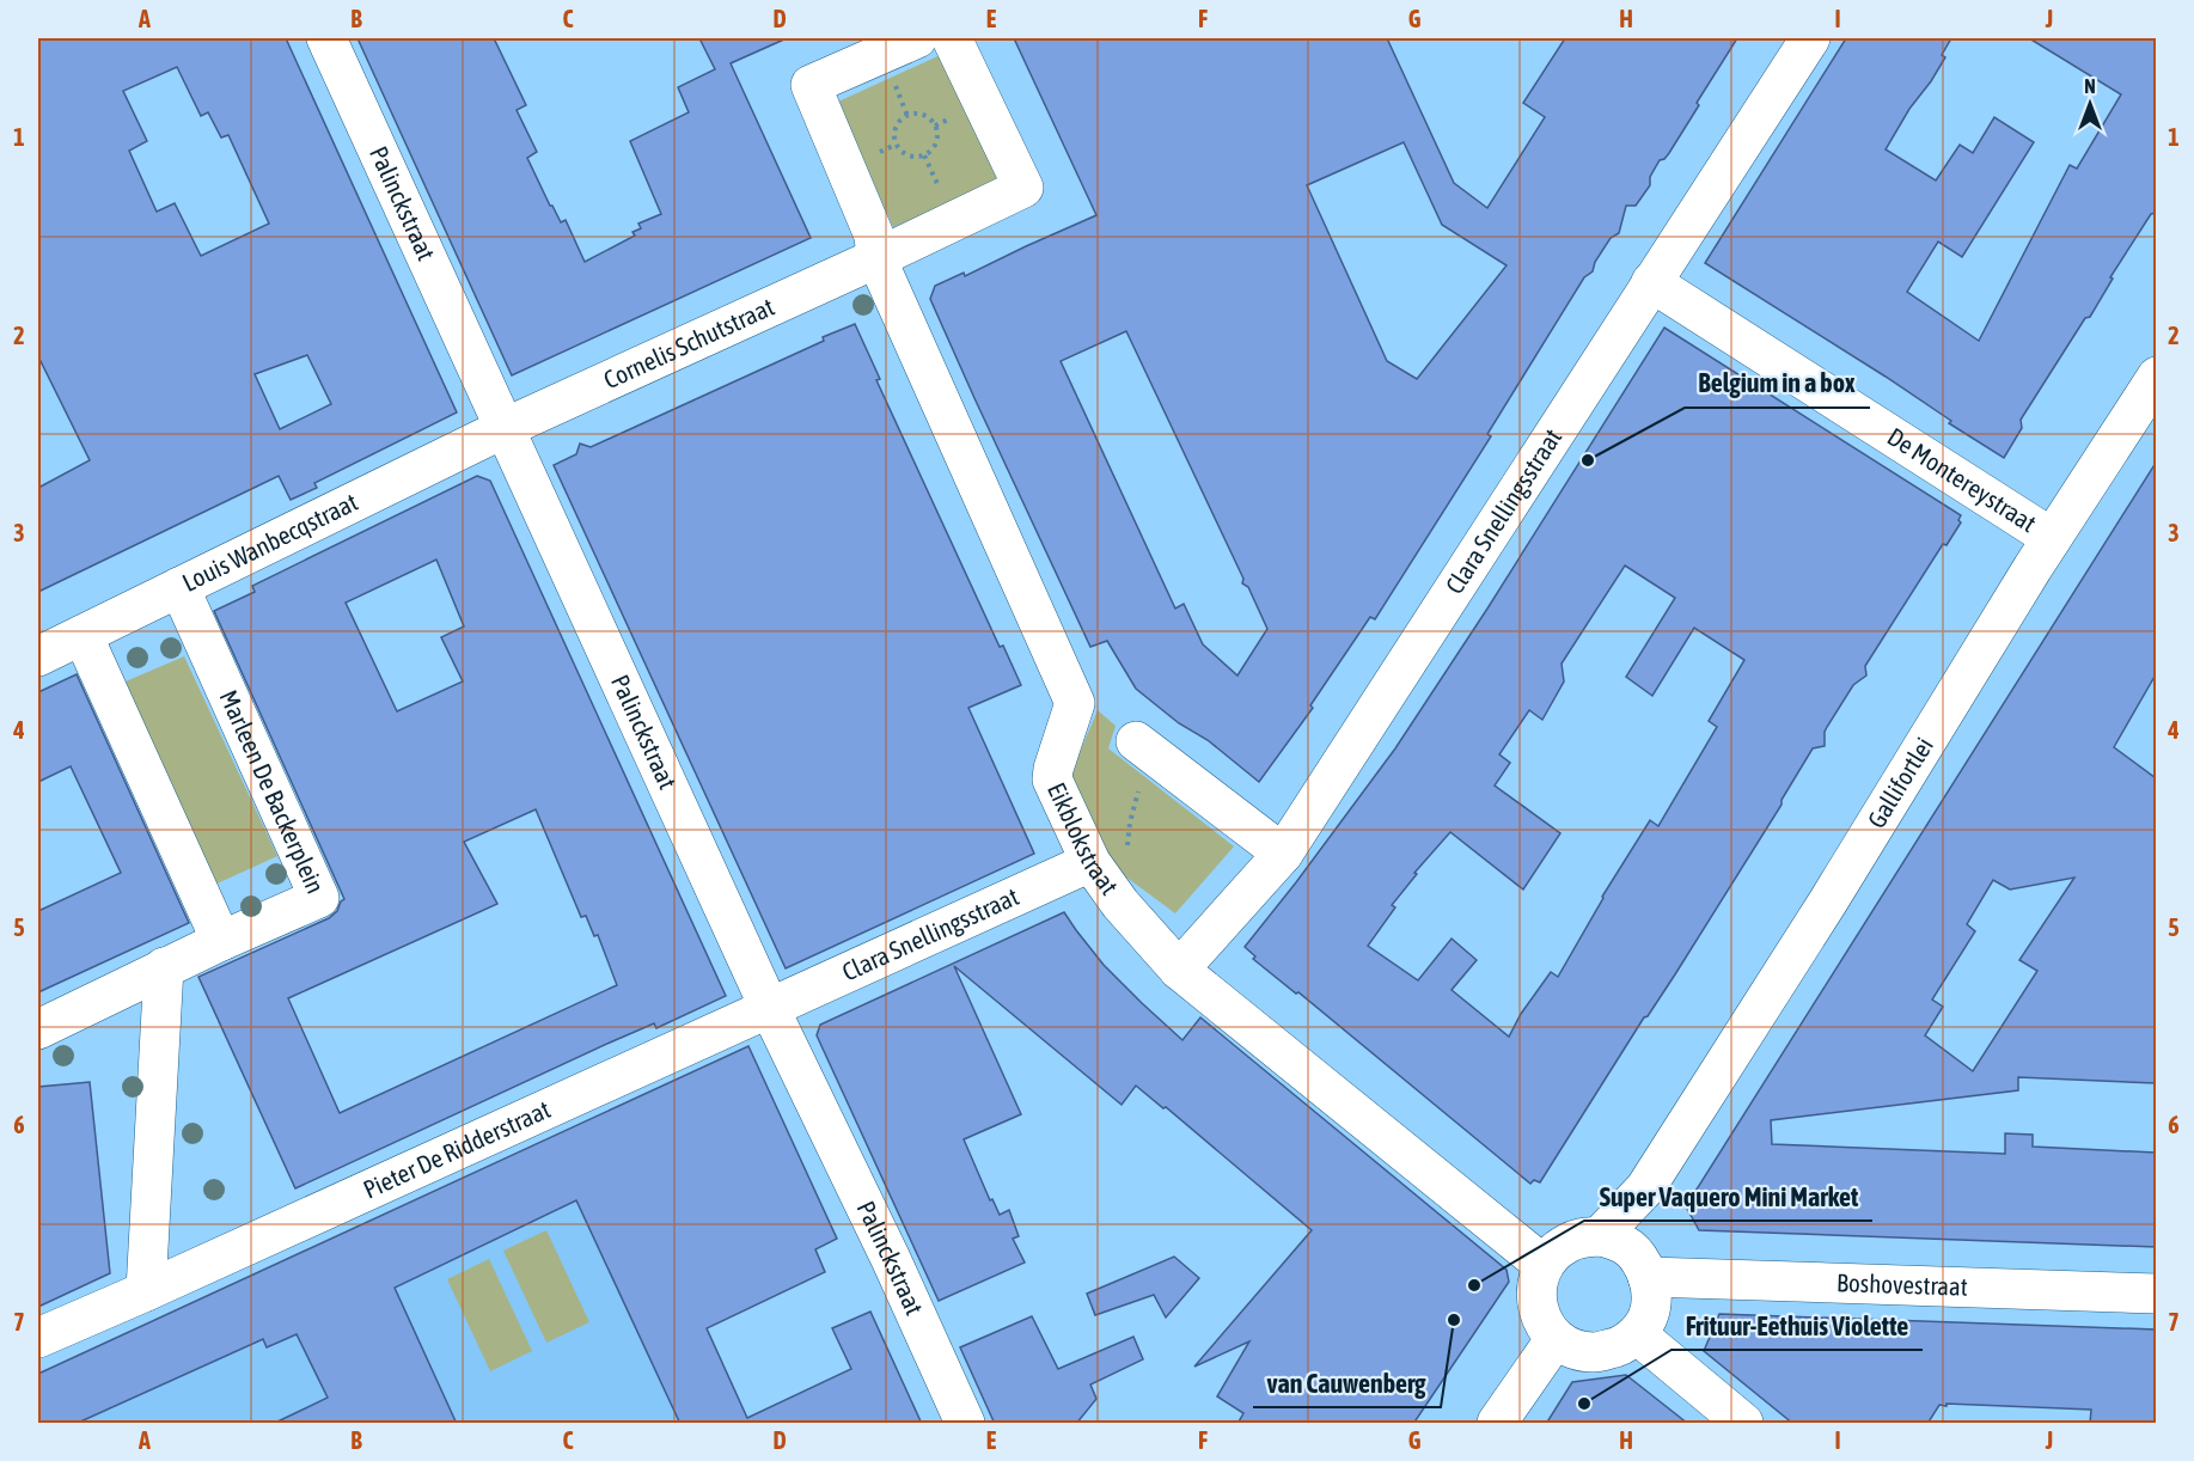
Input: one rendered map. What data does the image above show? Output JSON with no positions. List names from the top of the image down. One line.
{"streets":{"street":["Palinckstraat","Cornelis Schutstraat","De Montereystraat","Clara Snellingsstraat","Louis Wanbecqstraat","Gallifortlei","Marleen De Backerplein","Eikblokstraat","Pieter De Ridderstraat","Boshovestraat"]},"crossings":[["Palinckstraat","Cornelis Schutstraat"],["Palinckstraat","Clara Snellingsstraat"],["Palinckstraat","Louis Wanbecqstraat"],["Palinckstraat","Pieter De Ridderstraat"],["Cornelis Schutstraat","Louis Wanbecqstraat"],["Cornelis Schutstraat","Eikblokstraat"],["De Montereystraat","Clara Snellingsstraat"],["De Montereystraat","Gallifortlei"],["Clara Snellingsstraat","Eikblokstraat"],["Clara Snellingsstraat","Pieter De Ridderstraat"],["Louis Wanbecqstraat","Marleen De Backerplein"],["Gallifortlei","Eikblokstraat"],["Gallifortlei","Boshovestraat"],["Eikblokstraat","Boshovestraat"]],"places":["Belgium in a box","Super Vaquero Mini Market","van Cauwenberg","Frituur-Eethuis Violette"],"north":"top","grid":{"columns":["A","B","C","D","E","F","G","H","I","J"],"rows":["1","2","3","4","5","6","7"]}}
